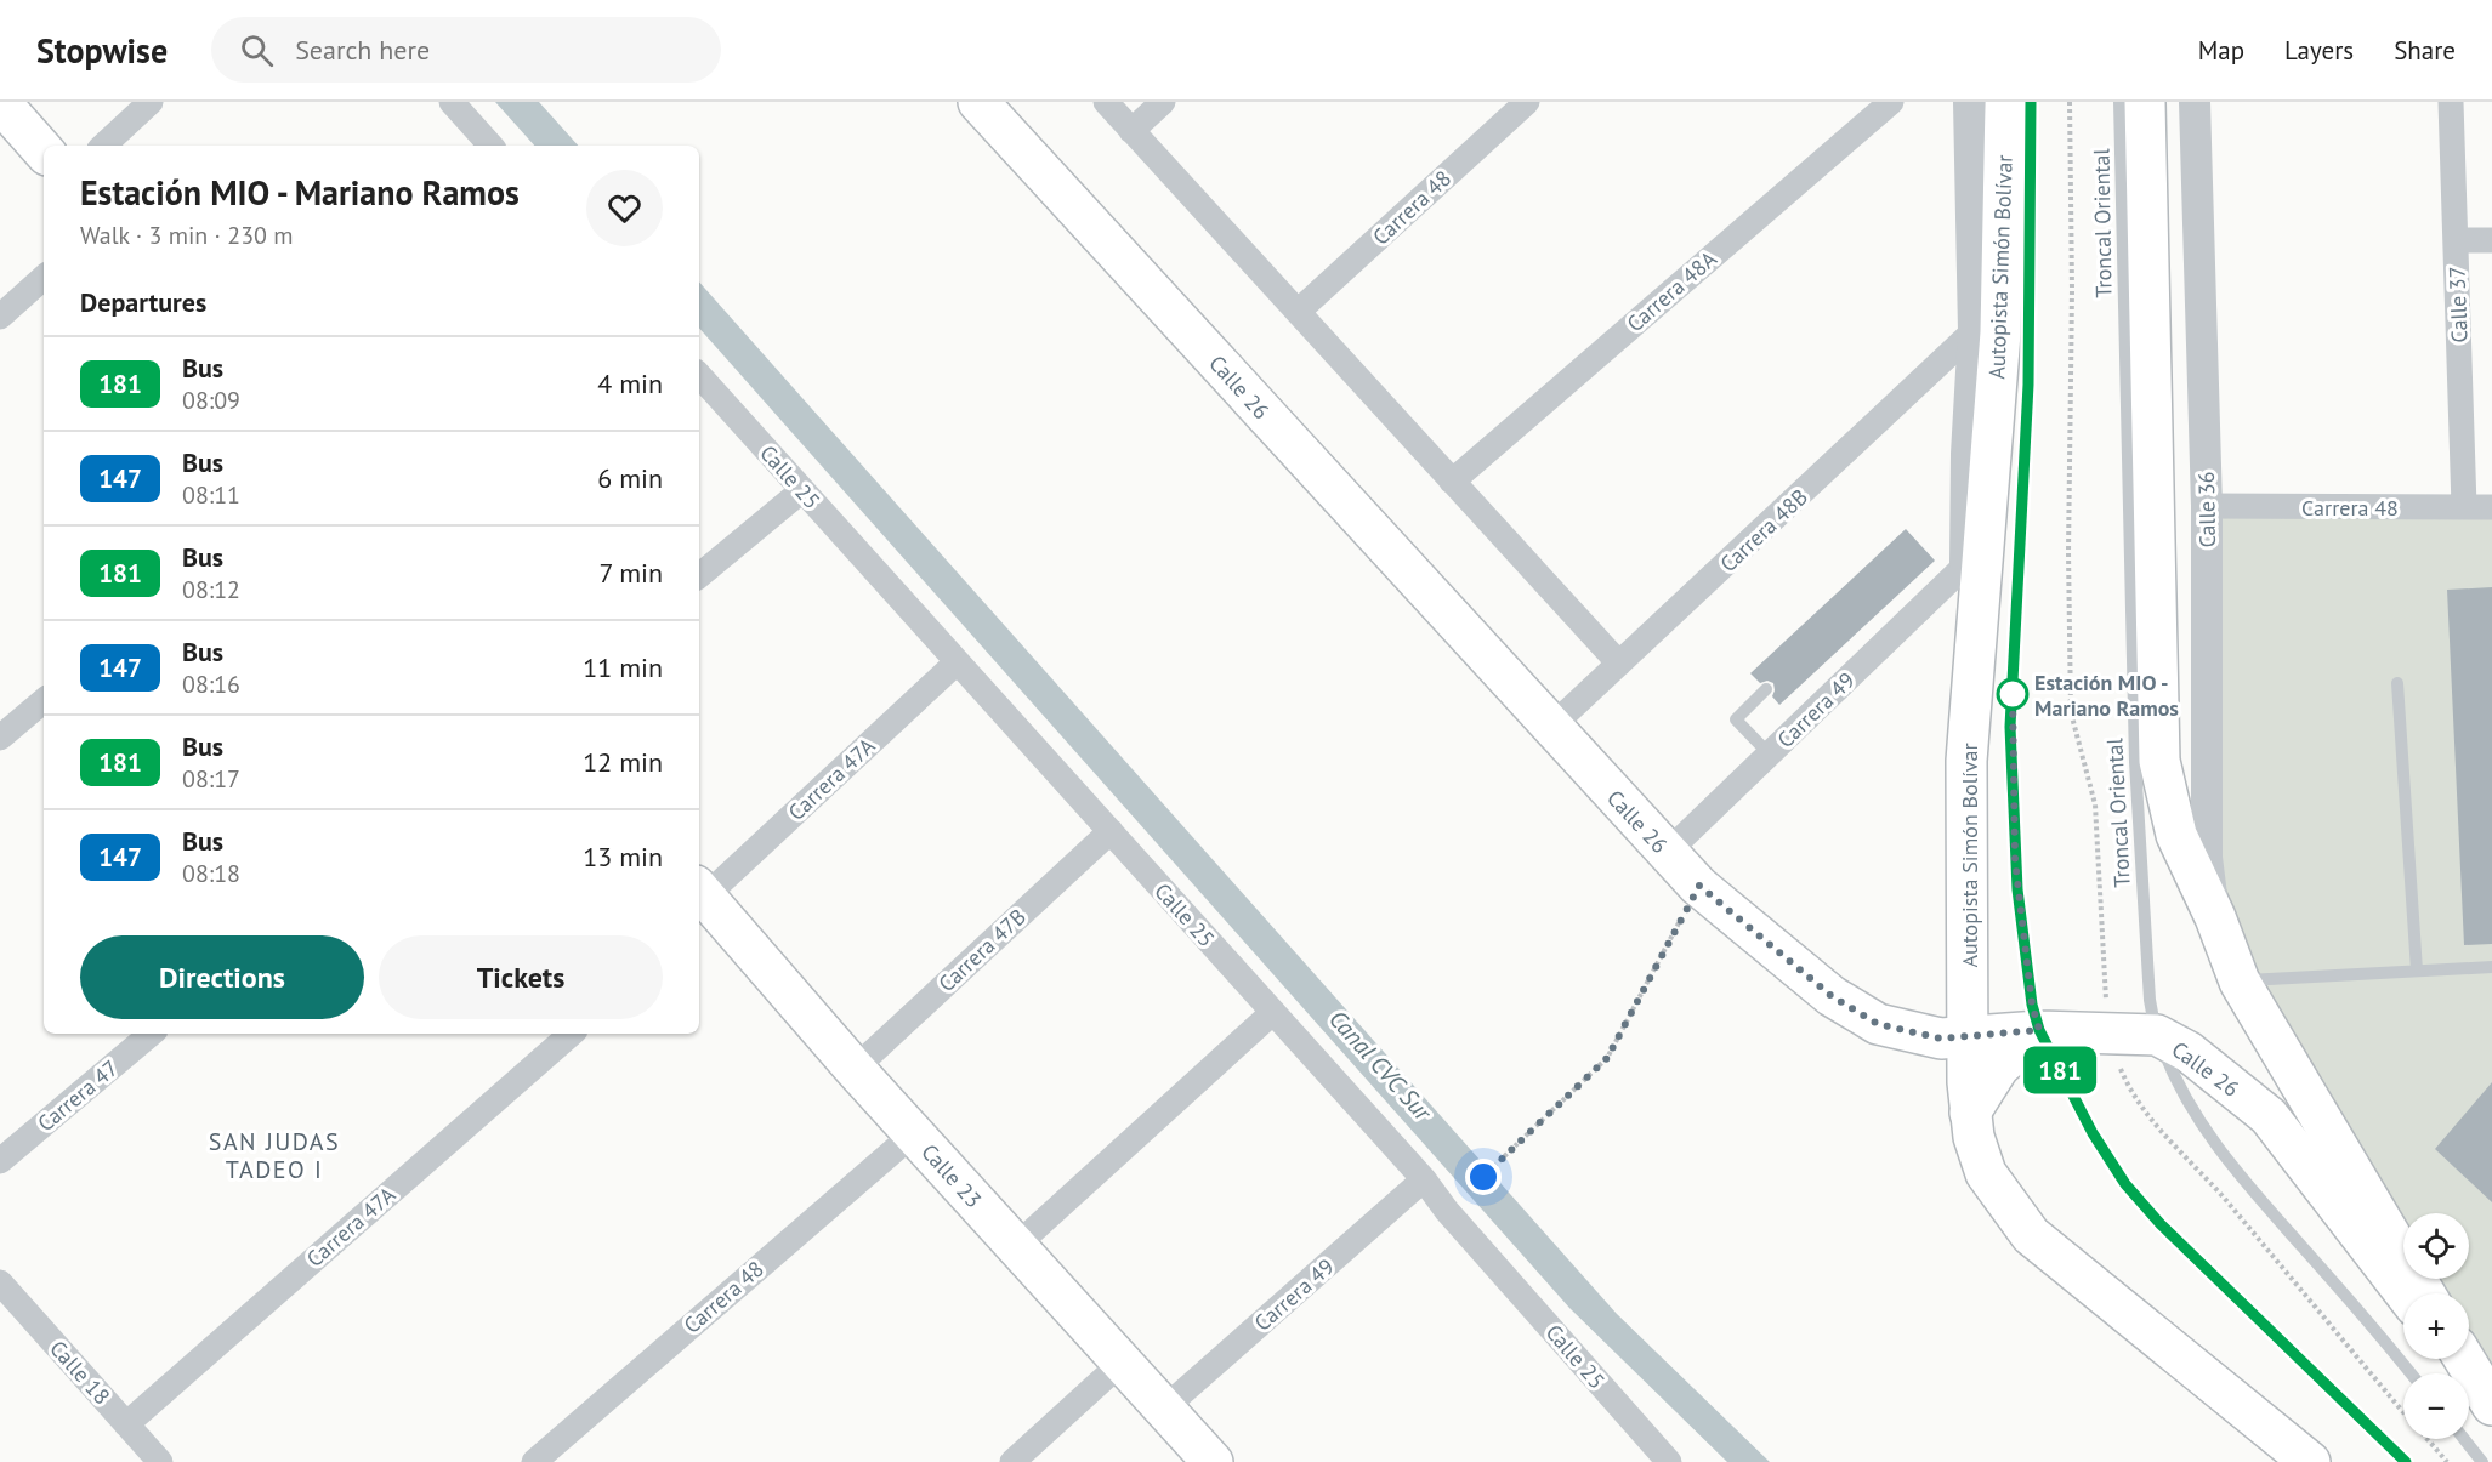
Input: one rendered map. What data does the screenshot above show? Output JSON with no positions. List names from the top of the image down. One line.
{"streets":{"main road":["Autopista Simón Bolívar","Calle 26","Calle 23"],"street":["Carrera 48","Carrera 48A","Calle 37","Calle 25","Calle 36","Carrera 48B","Carrera 49","Carrera 47A","Carrera 47B","Carrera 47","Calle 18"],"lane":["Troncal Oriental"]},"crossings":[["Carrera 48","Calle 37"],["Carrera 48","Calle 36"],["Carrera 48","Calle 23"],["Troncal Oriental","Calle 26"],["Autopista Simón Bolívar","Calle 26"],["Calle 26","Carrera 48B"],["Calle 26","Carrera 49"],["Calle 25","Carrera 49"],["Calle 25","Carrera 47A"],["Calle 25","Carrera 47B"],["Carrera 49","Calle 23"],["Carrera 47A","Calle 23"],["Carrera 47A","Calle 18"],["Carrera 47B","Calle 23"]],"districts":["SAN JUDAS TADEO I"],"water":["Canal CVC Sur"],"places":["Estación MIO - Mariano Ramos"],"lines":["bus line 181"],"page":{"header":"Stopwise","search":"Search here","nav":["Map","Layers","Share"],"on_map":"181","heading":[["Estación MIO - Mariano Ramos","Walk · 3 min · 230 m"],"Departures"],"list":[{"mark":"181","name":"Bus","note":"08:09","value":"4 min"},{"mark":"147","name":"Bus","note":"08:11","value":"6 min"},{"mark":"181","name":"Bus","note":"08:12","value":"7 min"},{"mark":"147","name":"Bus","note":"08:16","value":"11 min"},{"mark":"181","name":"Bus","note":"08:17","value":"12 min"},{"mark":"147","name":"Bus","note":"08:18","value":"13 min"}],"buttons":["Directions","Tickets"],"map_buttons":["+","−"]}}
